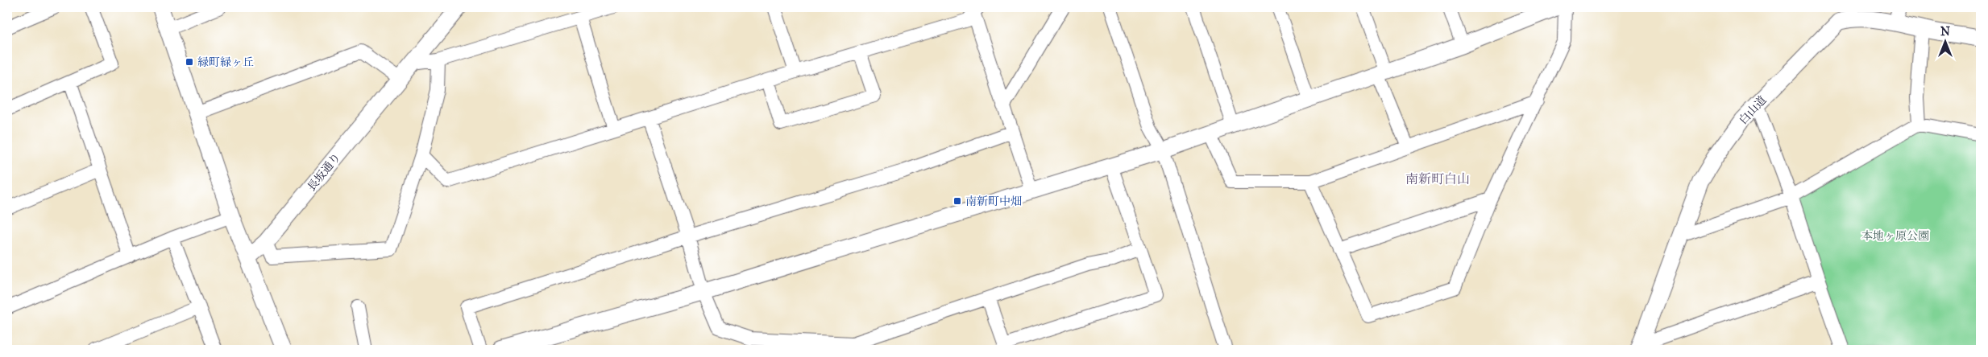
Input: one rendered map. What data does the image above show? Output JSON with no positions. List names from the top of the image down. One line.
{"streets":{"street":["白山道","長坂通り"]},"districts":["南新町白山"],"parks":["本地ヶ原公園"],"places":{"transit":["緑町緑ヶ丘","南新町中畑"]},"north":"top"}
